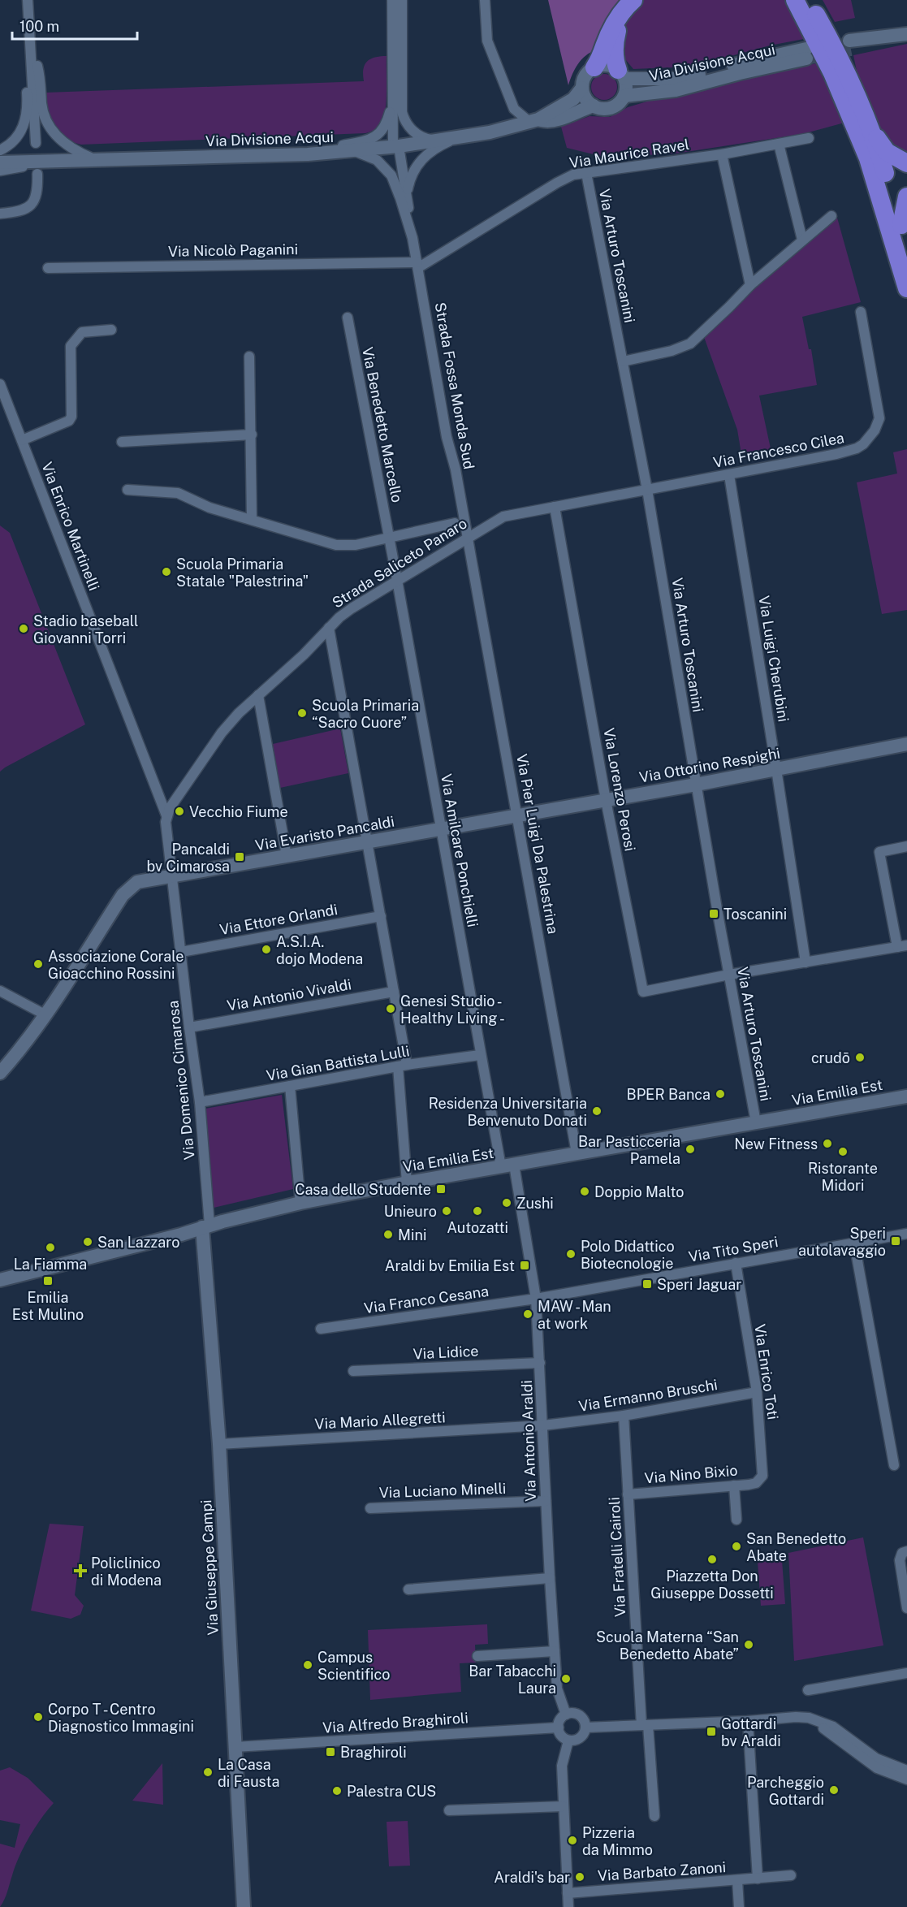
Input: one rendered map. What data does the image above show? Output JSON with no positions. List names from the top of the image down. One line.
{"streets":{"main road":["Via Divisione Acqui","Via Ottorino Respighi","Via Evaristo Pancaldi","Via Emilia Est","Via Giuseppe Campi"],"street":["Via Maurice Ravel","Via Nicolò Paganini","Via Arturo Toscanini","Strada Fossa Monda Sud","Via Benedetto Marcello","Via Francesco Cilea","Via Enrico Martinelli","Strada Saliceto Panaro","Via Luigi Cherubini","Via Lorenzo Perosi","Via Pier Luigi Da Palestrina","Via Amilcare Ponchielli","Via Ettore Orlandi","Via Antonio Vivaldi","Via Gian Battista Lulli","Via Domenico Cimarosa","Via Tito Speri","Via Franco Cesana","Via Lidice","Via Enrico Toti","Via Ermanno Bruschi","Via Mario Allegretti","Via Antonio Araldi","Via Nino Bixio","Via Luciano Minelli","Via Fratelli Cairoli","Via Alfredo Braghiroli","Via Barbato Zanoni"]},"crossings":[["Via Divisione Acqui","Strada Fossa Monda Sud"],["Via Maurice Ravel","Via Nicolò Paganini"],["Via Maurice Ravel","Via Arturo Toscanini"],["Via Maurice Ravel","Strada Fossa Monda Sud"],["Via Nicolò Paganini","Strada Fossa Monda Sud"],["Via Arturo Toscanini","Via Francesco Cilea"],["Via Arturo Toscanini","Strada Saliceto Panaro"],["Via Arturo Toscanini","Via Ottorino Respighi"],["Via Arturo Toscanini","Via Lorenzo Perosi"],["Via Arturo Toscanini","Via Emilia Est"],["Strada Fossa Monda Sud","Strada Saliceto Panaro"],["Strada Fossa Monda Sud","Via Pier Luigi Da Palestrina"],["Via Benedetto Marcello","Via Amilcare Ponchielli"],["Via Francesco Cilea","Strada Saliceto Panaro"],["Via Francesco Cilea","Via Luigi Cherubini"],["Via Enrico Martinelli","Strada Saliceto Panaro"],["Strada Saliceto Panaro","Via Lorenzo Perosi"],["Strada Saliceto Panaro","Via Pier Luigi Da Palestrina"],["Strada Saliceto Panaro","Via Amilcare Ponchielli"],["Via Luigi Cherubini","Via Ottorino Respighi"],["Via Ottorino Respighi","Via Lorenzo Perosi"],["Via Ottorino Respighi","Via Evaristo Pancaldi"],["Via Ottorino Respighi","Via Pier Luigi Da Palestrina"],["Via Evaristo Pancaldi","Via Pier Luigi Da Palestrina"],["Via Evaristo Pancaldi","Via Amilcare Ponchielli"],["Via Evaristo Pancaldi","Via Domenico Cimarosa"],["Via Pier Luigi Da Palestrina","Via Emilia Est"],["Via Amilcare Ponchielli","Via Gian Battista Lulli"],["Via Amilcare Ponchielli","Via Emilia Est"],["Via Amilcare Ponchielli","Via Antonio Araldi"],["Via Ettore Orlandi","Via Domenico Cimarosa"],["Via Antonio Vivaldi","Via Domenico Cimarosa"],["Via Gian Battista Lulli","Via Domenico Cimarosa"],["Via Domenico Cimarosa","Via Emilia Est"],["Via Domenico Cimarosa","Via Giuseppe Campi"],["Via Emilia Est","Via Antonio Araldi"],["Via Emilia Est","Via Giuseppe Campi"],["Via Tito Speri","Via Franco Cesana"],["Via Tito Speri","Via Enrico Toti"],["Via Tito Speri","Via Antonio Araldi"],["Via Franco Cesana","Via Antonio Araldi"],["Via Lidice","Via Antonio Araldi"],["Via Enrico Toti","Via Ermanno Bruschi"],["Via Enrico Toti","Via Nino Bixio"],["Via Ermanno Bruschi","Via Mario Allegretti"],["Via Ermanno Bruschi","Via Antonio Araldi"],["Via Ermanno Bruschi","Via Fratelli Cairoli"],["Via Mario Allegretti","Via Antonio Araldi"],["Via Mario Allegretti","Via Giuseppe Campi"],["Via Antonio Araldi","Via Luciano Minelli"],["Via Antonio Araldi","Via Alfredo Braghiroli"],["Via Nino Bixio","Via Fratelli Cairoli"],["Via Giuseppe Campi","Via Alfredo Braghiroli"]],"places":{"other":["Scuola Primaria Statale \"Palestrina\"","Stadio baseball Giovanni Torri","Scuola Primaria “Sacro Cuore”","Vecchio Fiume","A.S.I.A. dojo Modena","Associazione Corale Gioacchino Rossini","Genesi Studio - Healthy Living -","crudō","BPER Banca","Residenza Universitaria Benvenuto Donati","New Fitness","Bar Pasticceria Pamela","Ristorante Midori","Doppio Malto","Zushi","Unieuro","Autozatti","Mini","San Lazzaro","La Fiamma","Polo Didattico Biotecnologie","MAW - Man at work","San Benedetto Abate","Piazzetta Don Giuseppe Dossetti","Scuola Materna “San Benedetto Abate”","Campus Scientifico","Bar Tabacchi Laura","Corpo T - Centro Diagnostico Immagini","La Casa di Fausta","Parcheggio Gottardi","Palestra CUS","Pizzeria da Mimmo","Araldi's bar"],"transit":["Pancaldi bv Cimarosa","Toscanini","Casa dello Studente","Speri autolavaggio","Araldi bv Emilia Est","Emilia Est Mulino","Speri Jaguar","Gottardi bv Araldi","Braghiroli"],"health":["Policlinico di Modena"]},"scale_bar":"100 m"}
